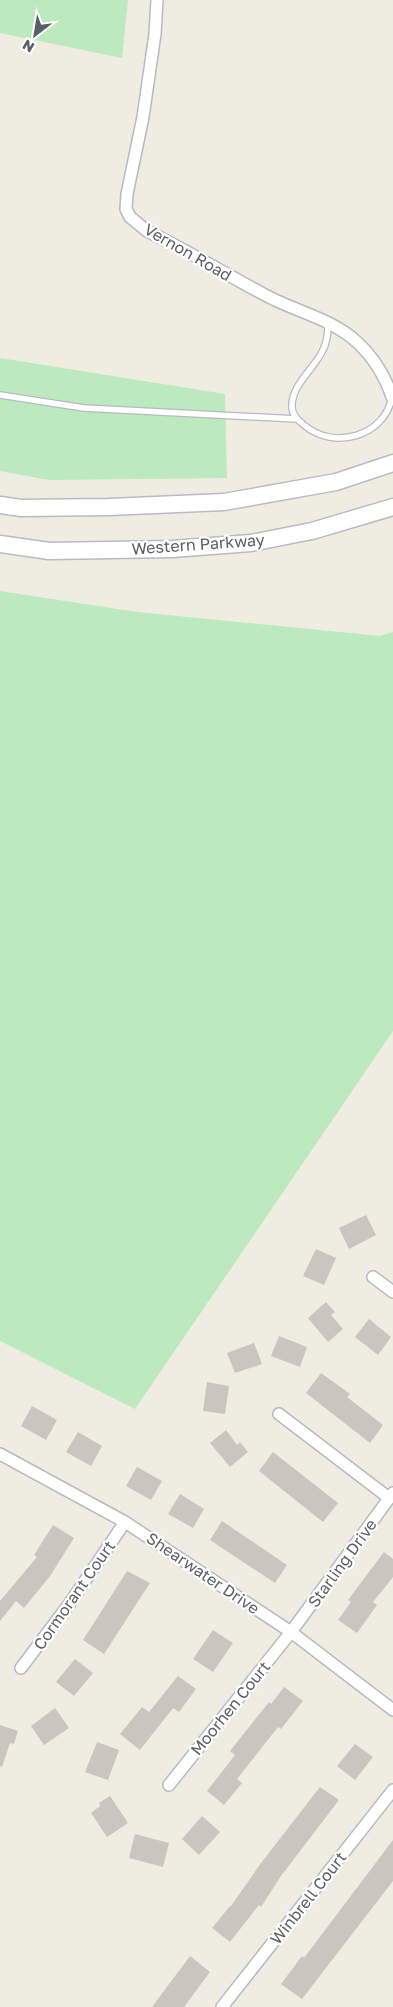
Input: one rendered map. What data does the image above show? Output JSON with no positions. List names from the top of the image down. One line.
{"streets":{"main road":["Western Parkway"],"street":["Vernon Road","Starling Drive","Shearwater Drive","Cormorant Court","Moorhen Court","Winbrell Court"]},"crossings":[["Starling Drive","Shearwater Drive"],["Starling Drive","Moorhen Court"],["Shearwater Drive","Cormorant Court"],["Shearwater Drive","Moorhen Court"]],"north":"bottom left"}
